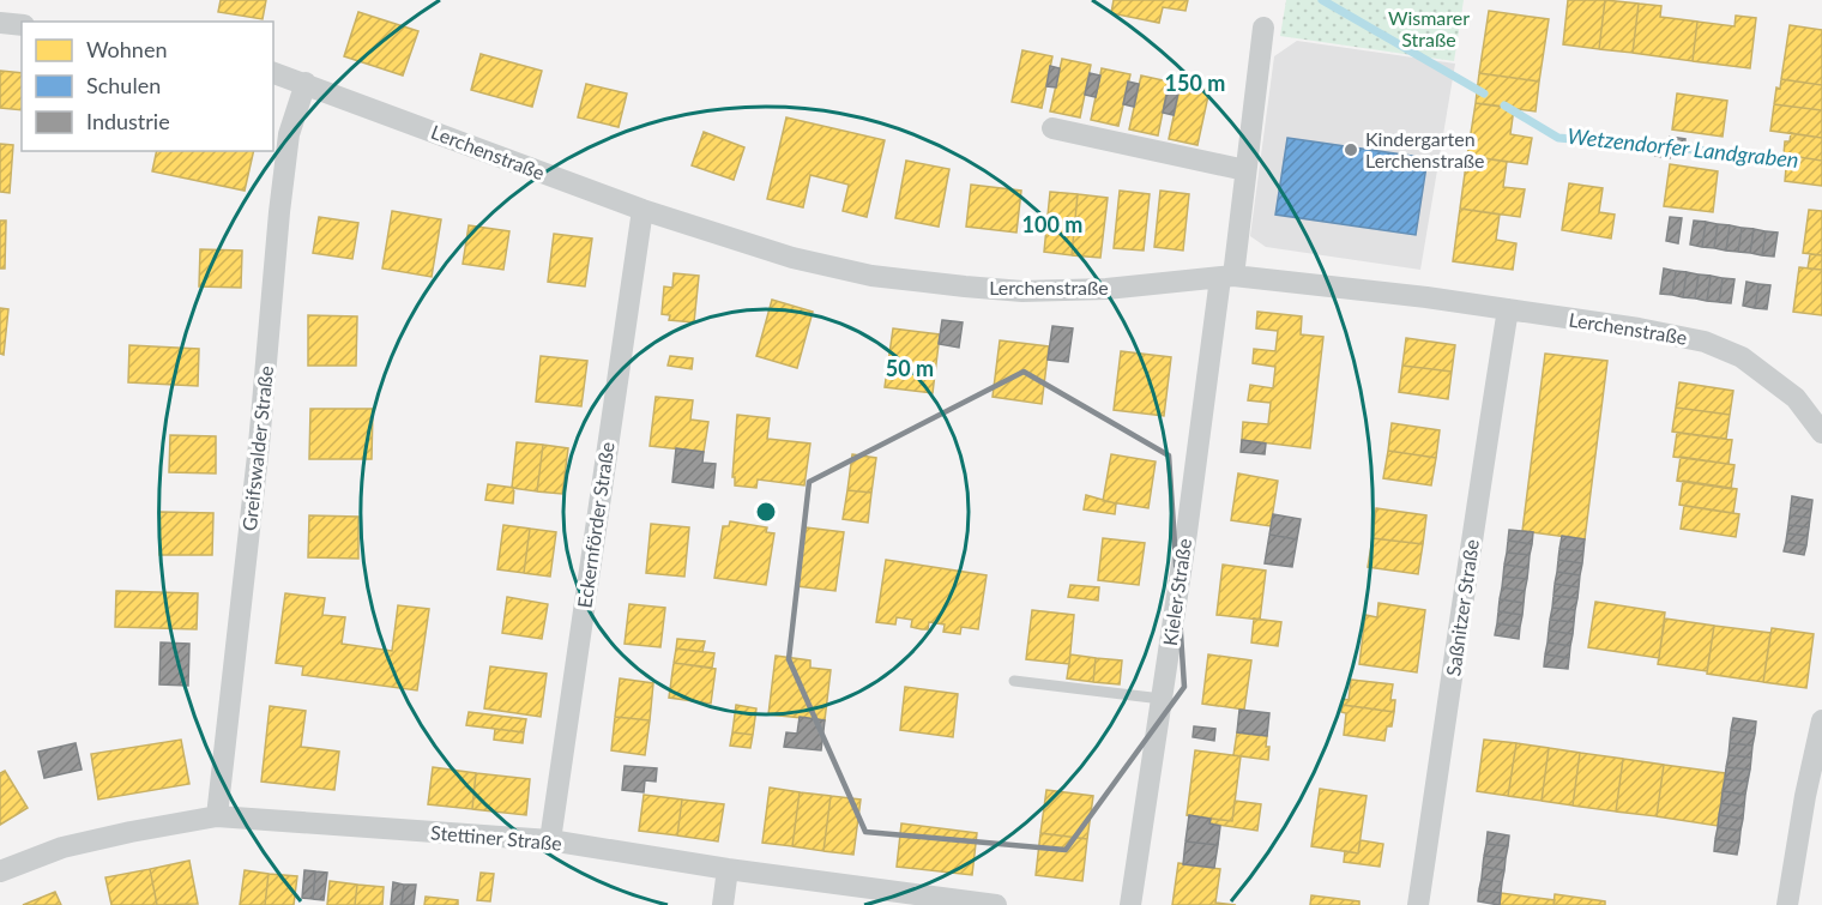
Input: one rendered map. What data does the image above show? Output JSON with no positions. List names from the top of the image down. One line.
{"streets":{"street":["Lerchenstraße","Greifswalder Straße","Eckernförder Straße","Kieler Straße","Saßnitzer Straße","Stettiner Straße"]},"crossings":[["Lerchenstraße","Greifswalder Straße"],["Lerchenstraße","Eckernförder Straße"],["Lerchenstraße","Kieler Straße"],["Lerchenstraße","Saßnitzer Straße"],["Greifswalder Straße","Stettiner Straße"],["Eckernförder Straße","Stettiner Straße"]],"water":["Wetzendorfer Landgraben"],"parks":["Wismarer Straße"],"places":["Kindergarten Lerchenstraße"],"legend":["Wohnen","Schulen","Industrie"],"rings":["150 m","100 m","50 m"]}
